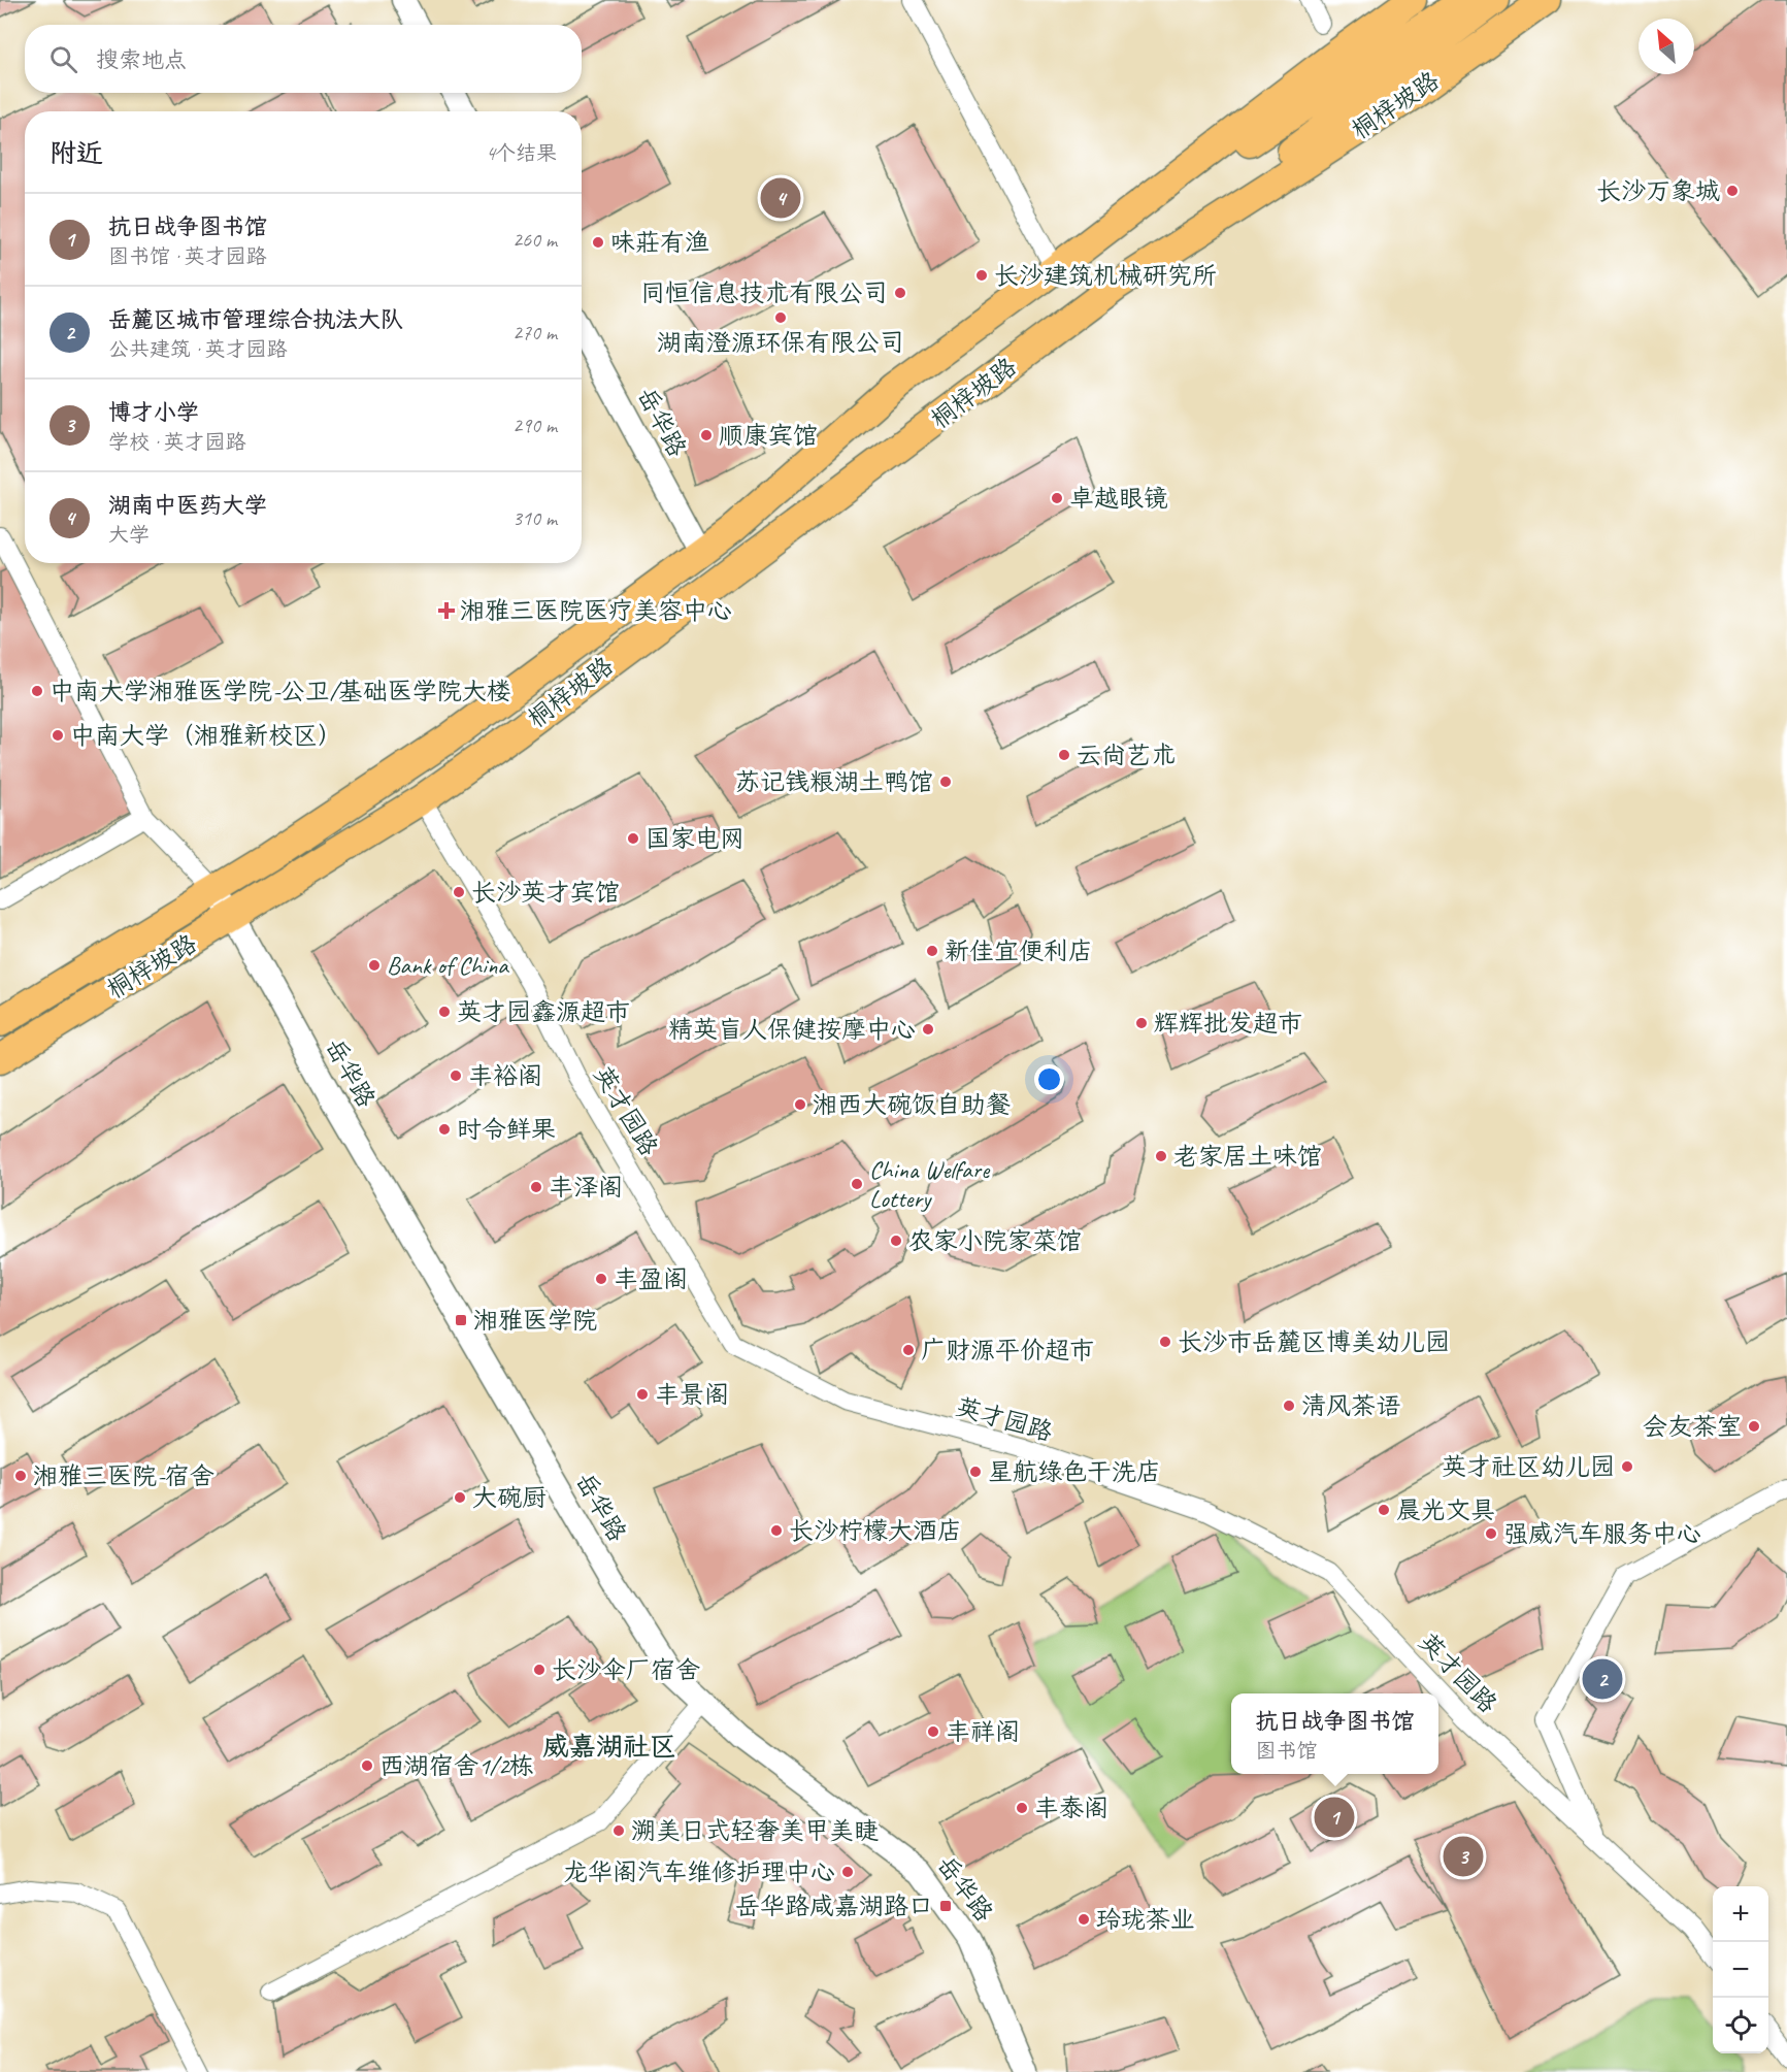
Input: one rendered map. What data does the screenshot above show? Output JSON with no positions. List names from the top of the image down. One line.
{"streets":{"main road":["桐梓坡路"],"street":["岳华路","英才园路"]},"crossings":[["桐梓坡路","岳华路"],["桐梓坡路","英才园路"]],"districts":["威嘉湖社区"],"places":{"other":["长沙万象城","味莊有渔","长沙建筑机械研究所","同恒信息技术有限公司","湖南澄源环保有限公司","顺康宾馆","卓越眼镜","中南大学湘雅医学院-公卫/基础医学院大楼","中南大学（湘雅新校区）","云尚艺术","苏记钱粮湖土鸭馆","国家电网","长沙英才宾馆","新佳宜便利店","Bank of China","英才园鑫源超市","辉辉批发超市","精英盲人保健按摩中心","丰裕阁","湘西大碗饭自助餐","时令鲜果","老家居土味馆","China Welfare Lottery","丰泽阁","农家小院家菜馆","丰盈阁","长沙市岳麓区博美幼儿园","广财源平价超市","丰景阁","清风茶语","会友茶室","英才社区幼儿园","星航绿色干洗店","湘雅三医院-宿舍","大碗厨","晨光文具","长沙柠檬大酒店","强威汽车服务中心","长沙伞厂宿舍","丰祥阁","西湖宿舍1/2栋","丰泰阁","溯美日式轻奢美甲美睫","龙华阁汽车维修护理中心","玲珑茶业"],"health":["湘雅三医院医疗美容中心"],"transit":["湘雅医学院","岳华路咸嘉湖路口"]},"north":"top left","page":{"search":"搜索地点","heading":["附近","4个结果"],"pins":["4","2","1","3"],"list":[{"mark":"1","name":"抗日战争图书馆","note":"图书馆 · 英才园路","value":"260 m"},{"mark":"2","name":"岳麓区城市管理综合执法大队","note":"公共建筑 · 英才园路","value":"270 m"},{"mark":"3","name":"博才小学","note":"学校 · 英才园路","value":"290 m"},{"mark":"4","name":"湖南中医药大学","note":"大学","value":"310 m"}],"popup":["抗日战争图书馆","图书馆"],"map_buttons":["+","−"]}}
